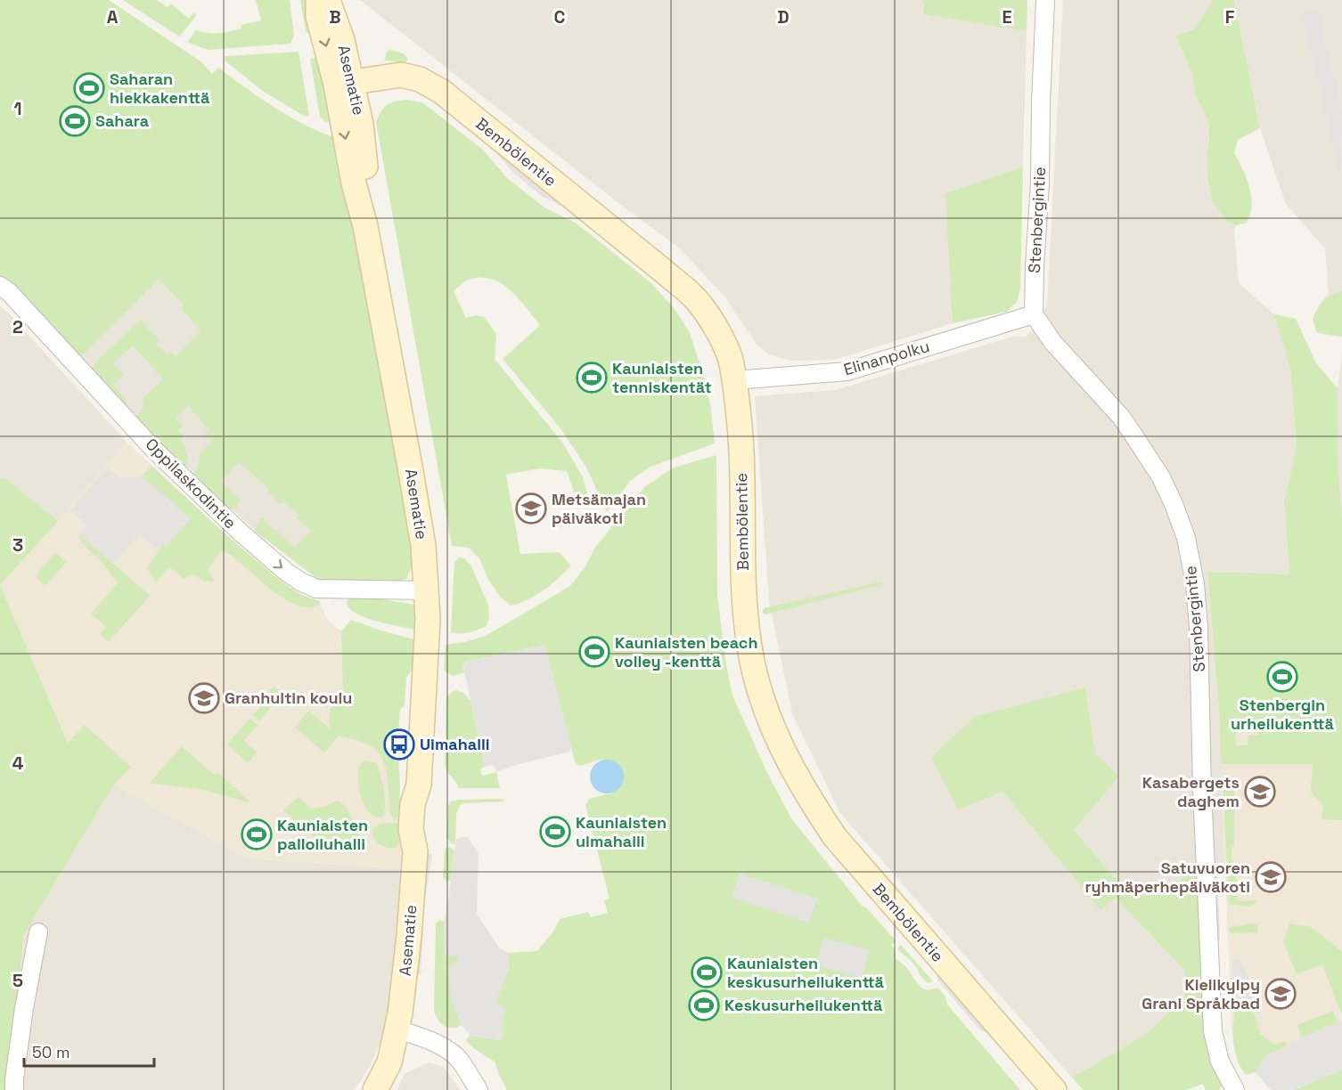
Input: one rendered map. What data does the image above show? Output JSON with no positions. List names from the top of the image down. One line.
{"streets":{"main road":["Asematie","Bembölentie"],"street":["Stenbergintie","Elinanpolku","Oppilaskodintie"]},"crossings":[["Asematie","Bembölentie"],["Asematie","Oppilaskodintie"],["Bembölentie","Elinanpolku"],["Stenbergintie","Elinanpolku"]],"one_way":["Oppilaskodintie"],"places":{"sports":["Saharan hiekkakenttä","Sahara","Kauniaisten tenniskentät","Kauniaisten beach volley -kenttä","Stenbergin urheilukenttä","Kauniaisten uimahalli","Kauniaisten palloiluhalli","Kauniaisten keskusurheilukenttä","Keskusurheilukenttä"],"school or university":["Metsämajan päiväkoti","Granhultin koulu","Kasabergets daghem","Satuvuoren ryhmäperhepäiväkoti","Kielikylpy Grani Språkbad"],"bus stop":["Uimahalli"]},"scale_bar":"50 m","grid":{"columns":["A","B","C","D","E","F"],"rows":["1","2","3","4","5"]}}
